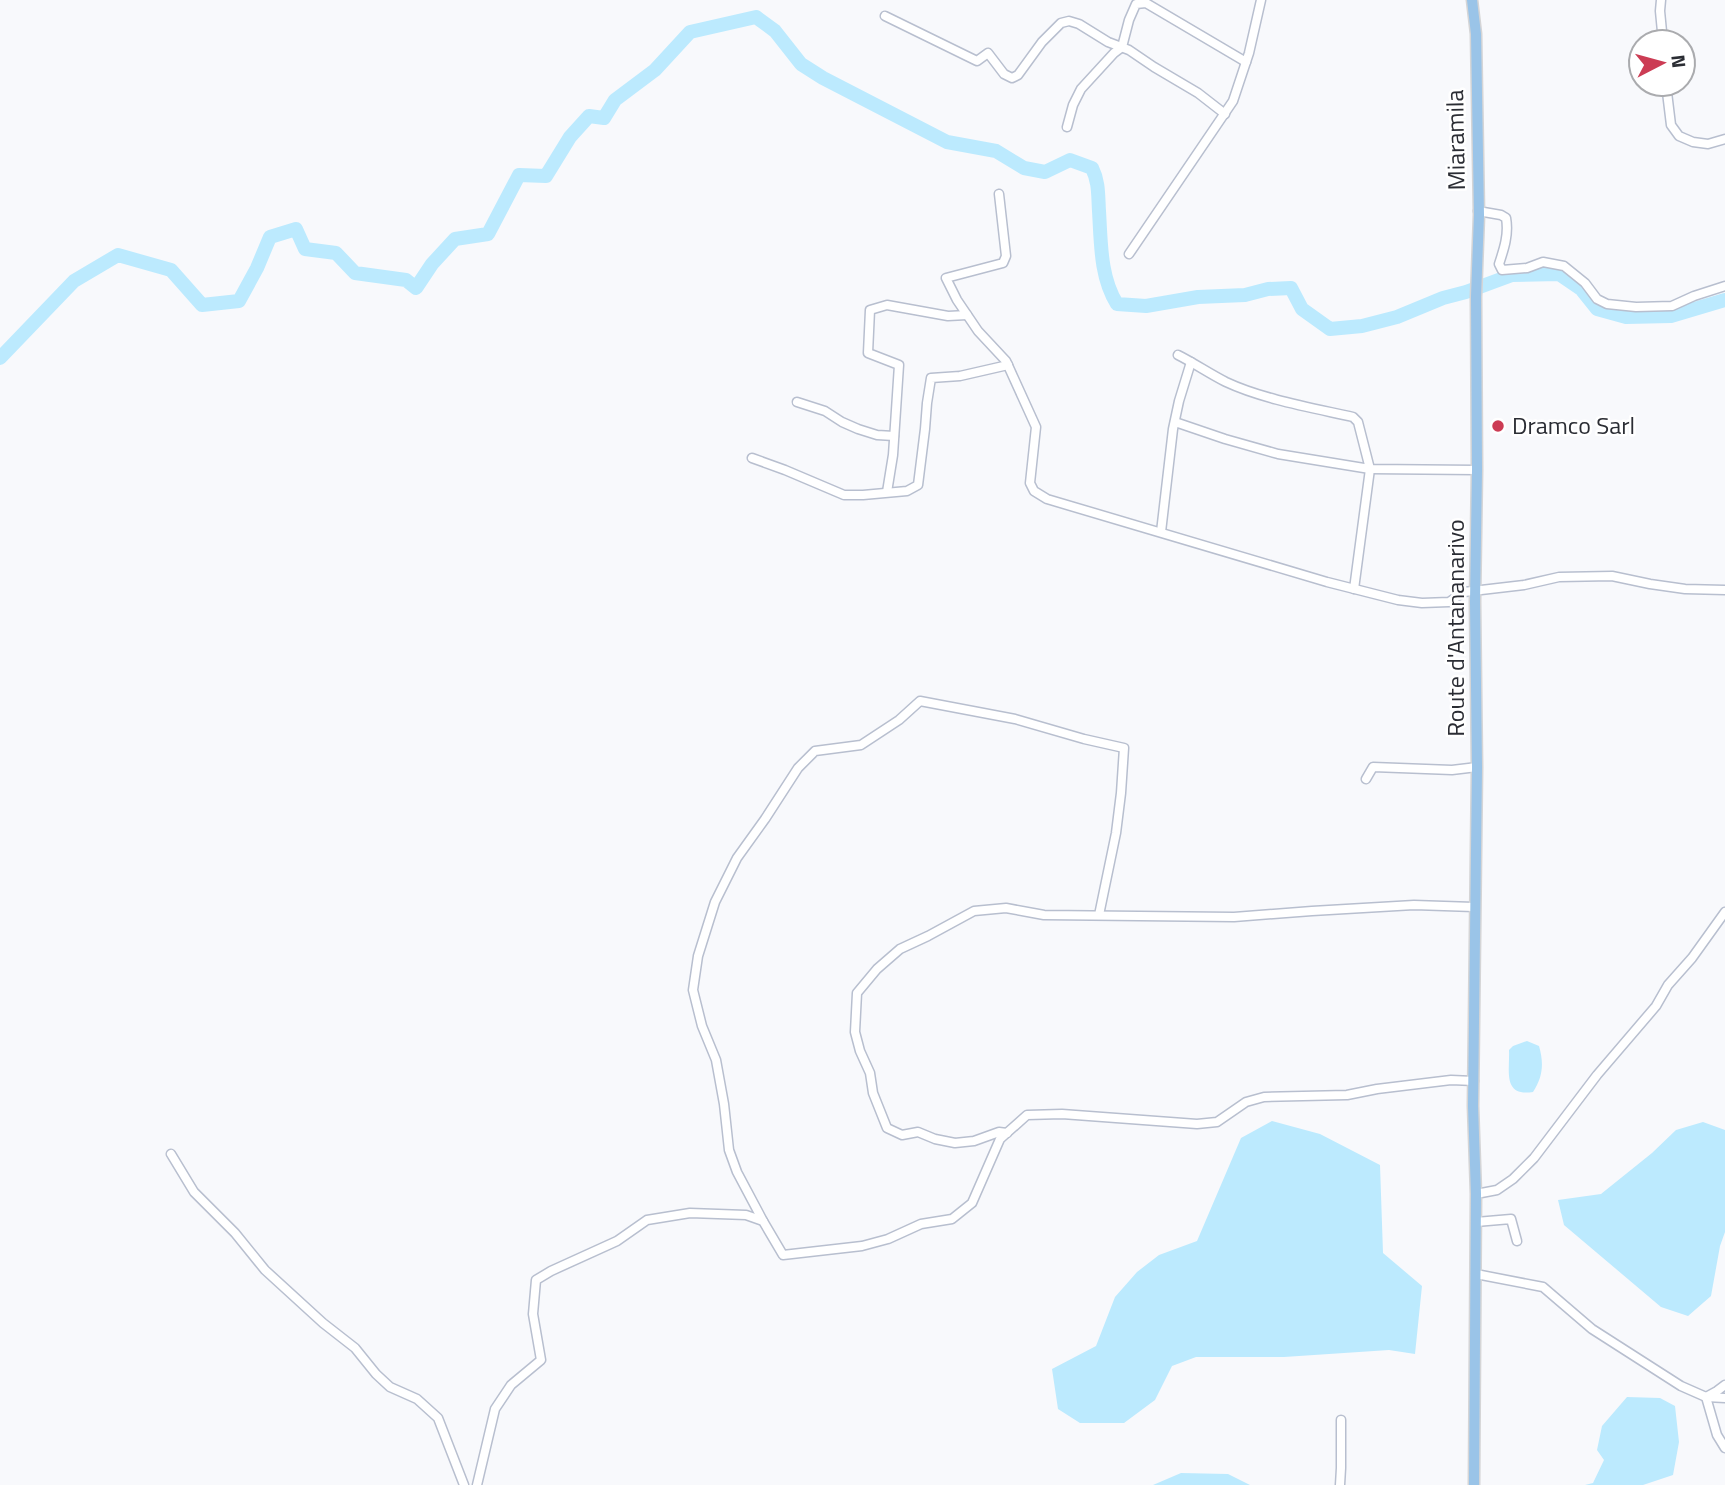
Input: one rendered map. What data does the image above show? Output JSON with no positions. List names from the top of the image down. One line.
{"streets":{"main road":["Miaramila","Route d'Antananarivo"]},"crossings":[["Miaramila","Route d'Antananarivo"]],"places":["Dramco Sarl"],"north":"right"}
